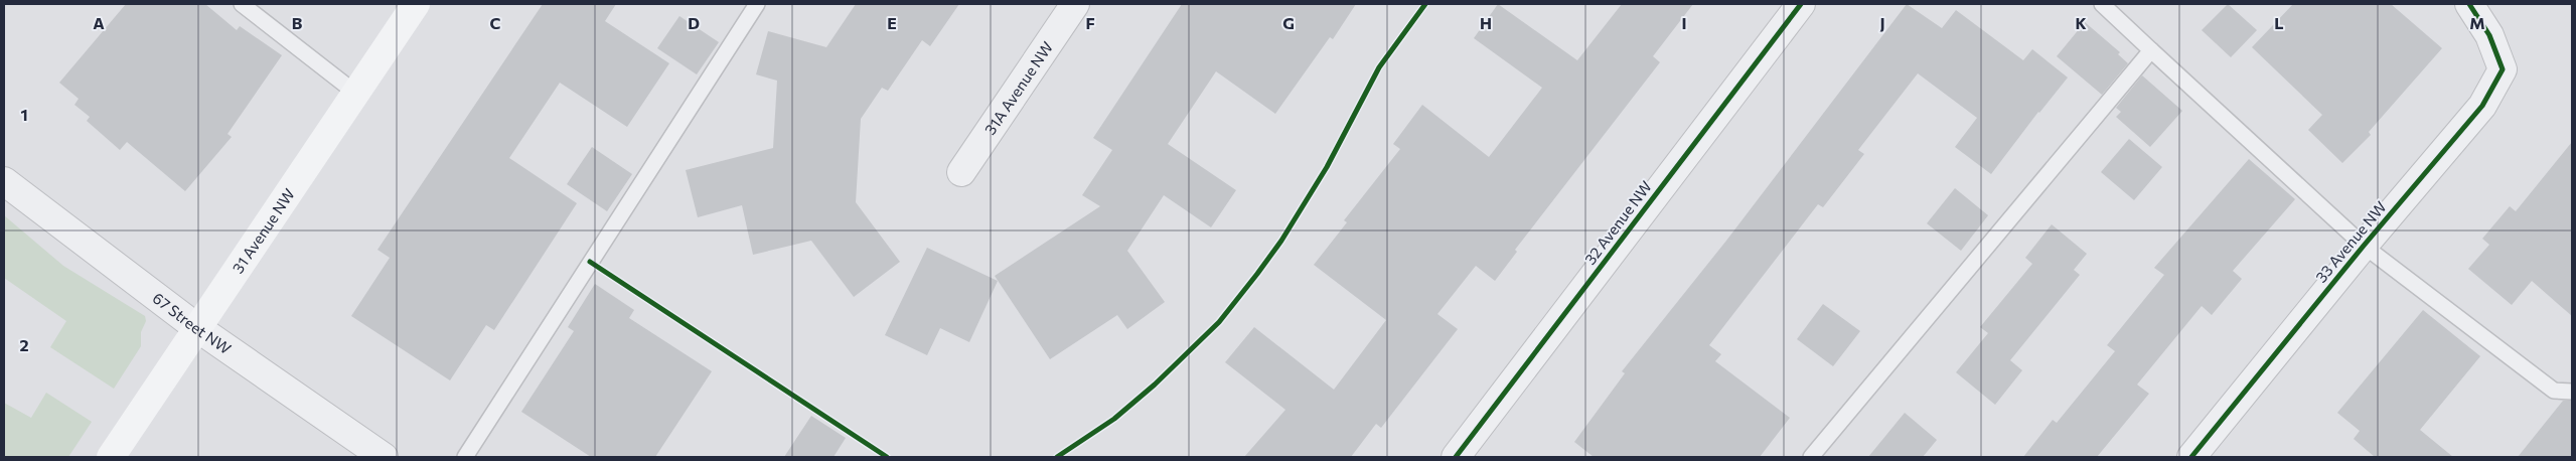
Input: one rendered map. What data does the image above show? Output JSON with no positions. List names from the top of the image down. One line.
{"streets":{"street":["31A Avenue NW","32 Avenue NW","31 Avenue NW","33 Avenue NW","67 Street NW"]},"crossings":[["31 Avenue NW","67 Street NW"]],"grid":{"columns":["A","B","C","D","E","F","G","H","I","J","K","L","M"],"rows":["1","2"]}}
